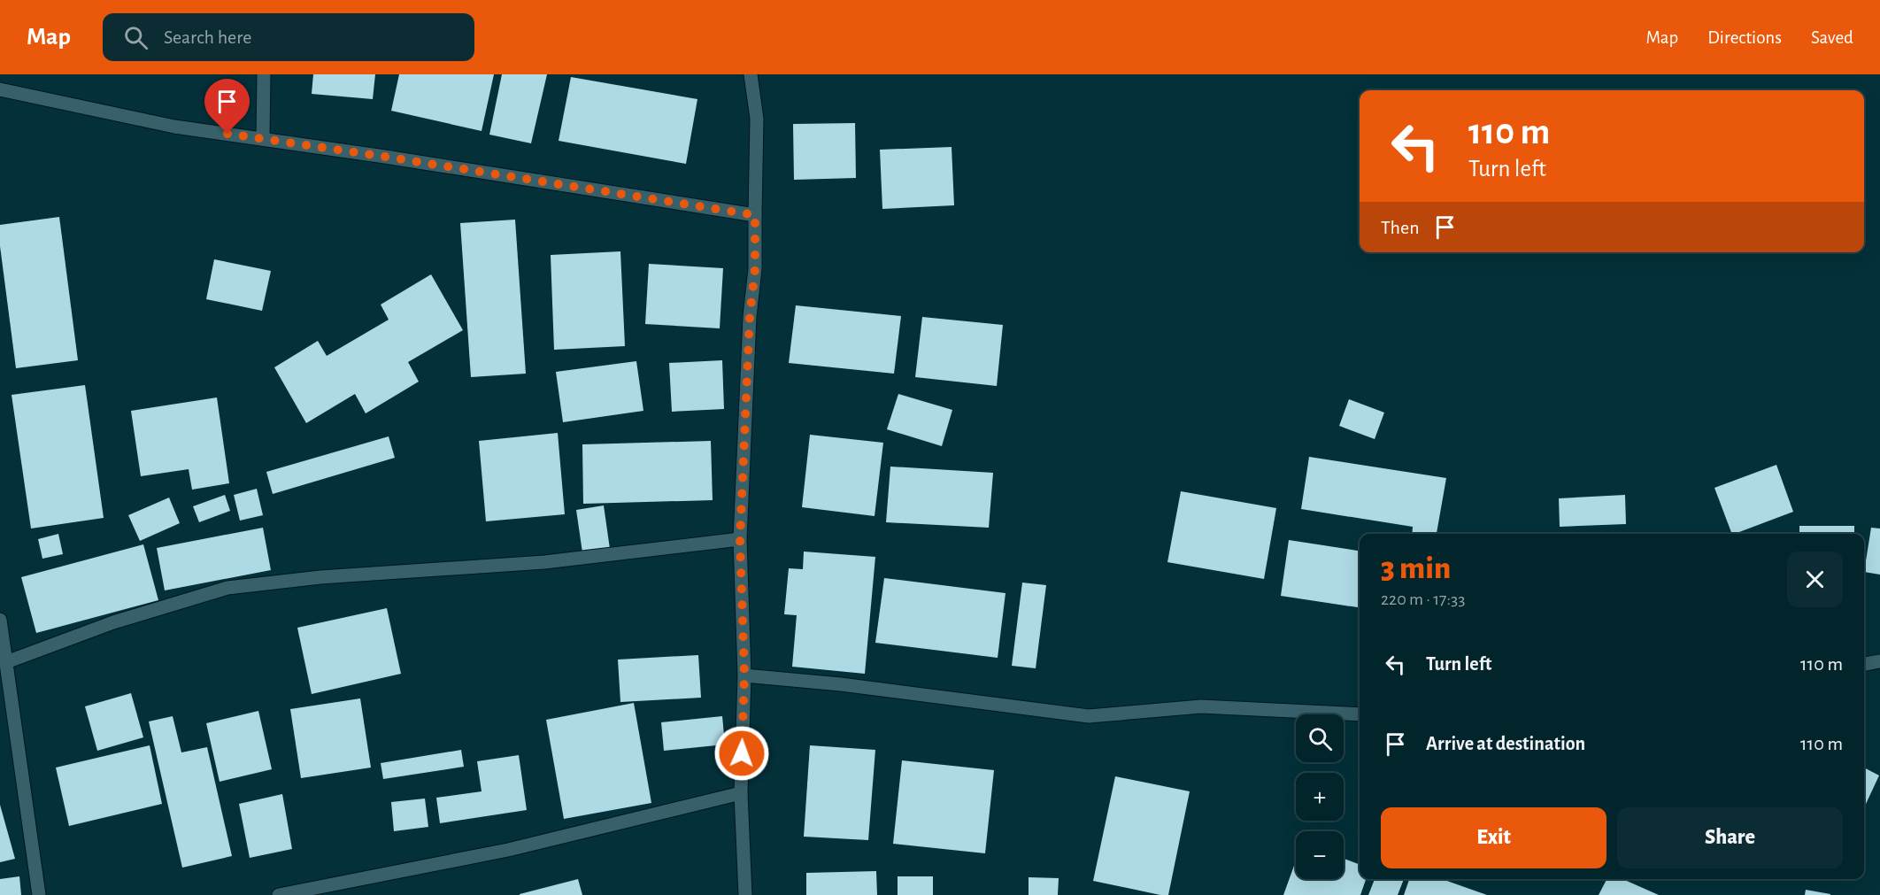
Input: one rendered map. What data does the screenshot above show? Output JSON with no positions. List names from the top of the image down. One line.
{"page":{"header":"Map","search":"Search here","nav":["Map","Directions","Saved"],"turn":["110 m","Turn left"],"then":"Then","heading":["3 min","220 m · 17:33"],"list":[{"name":"Turn left","value":"110 m"},{"name":"Arrive at destination","value":"110 m"}],"map_buttons":["+","−"],"buttons":["Exit","Share"]}}
